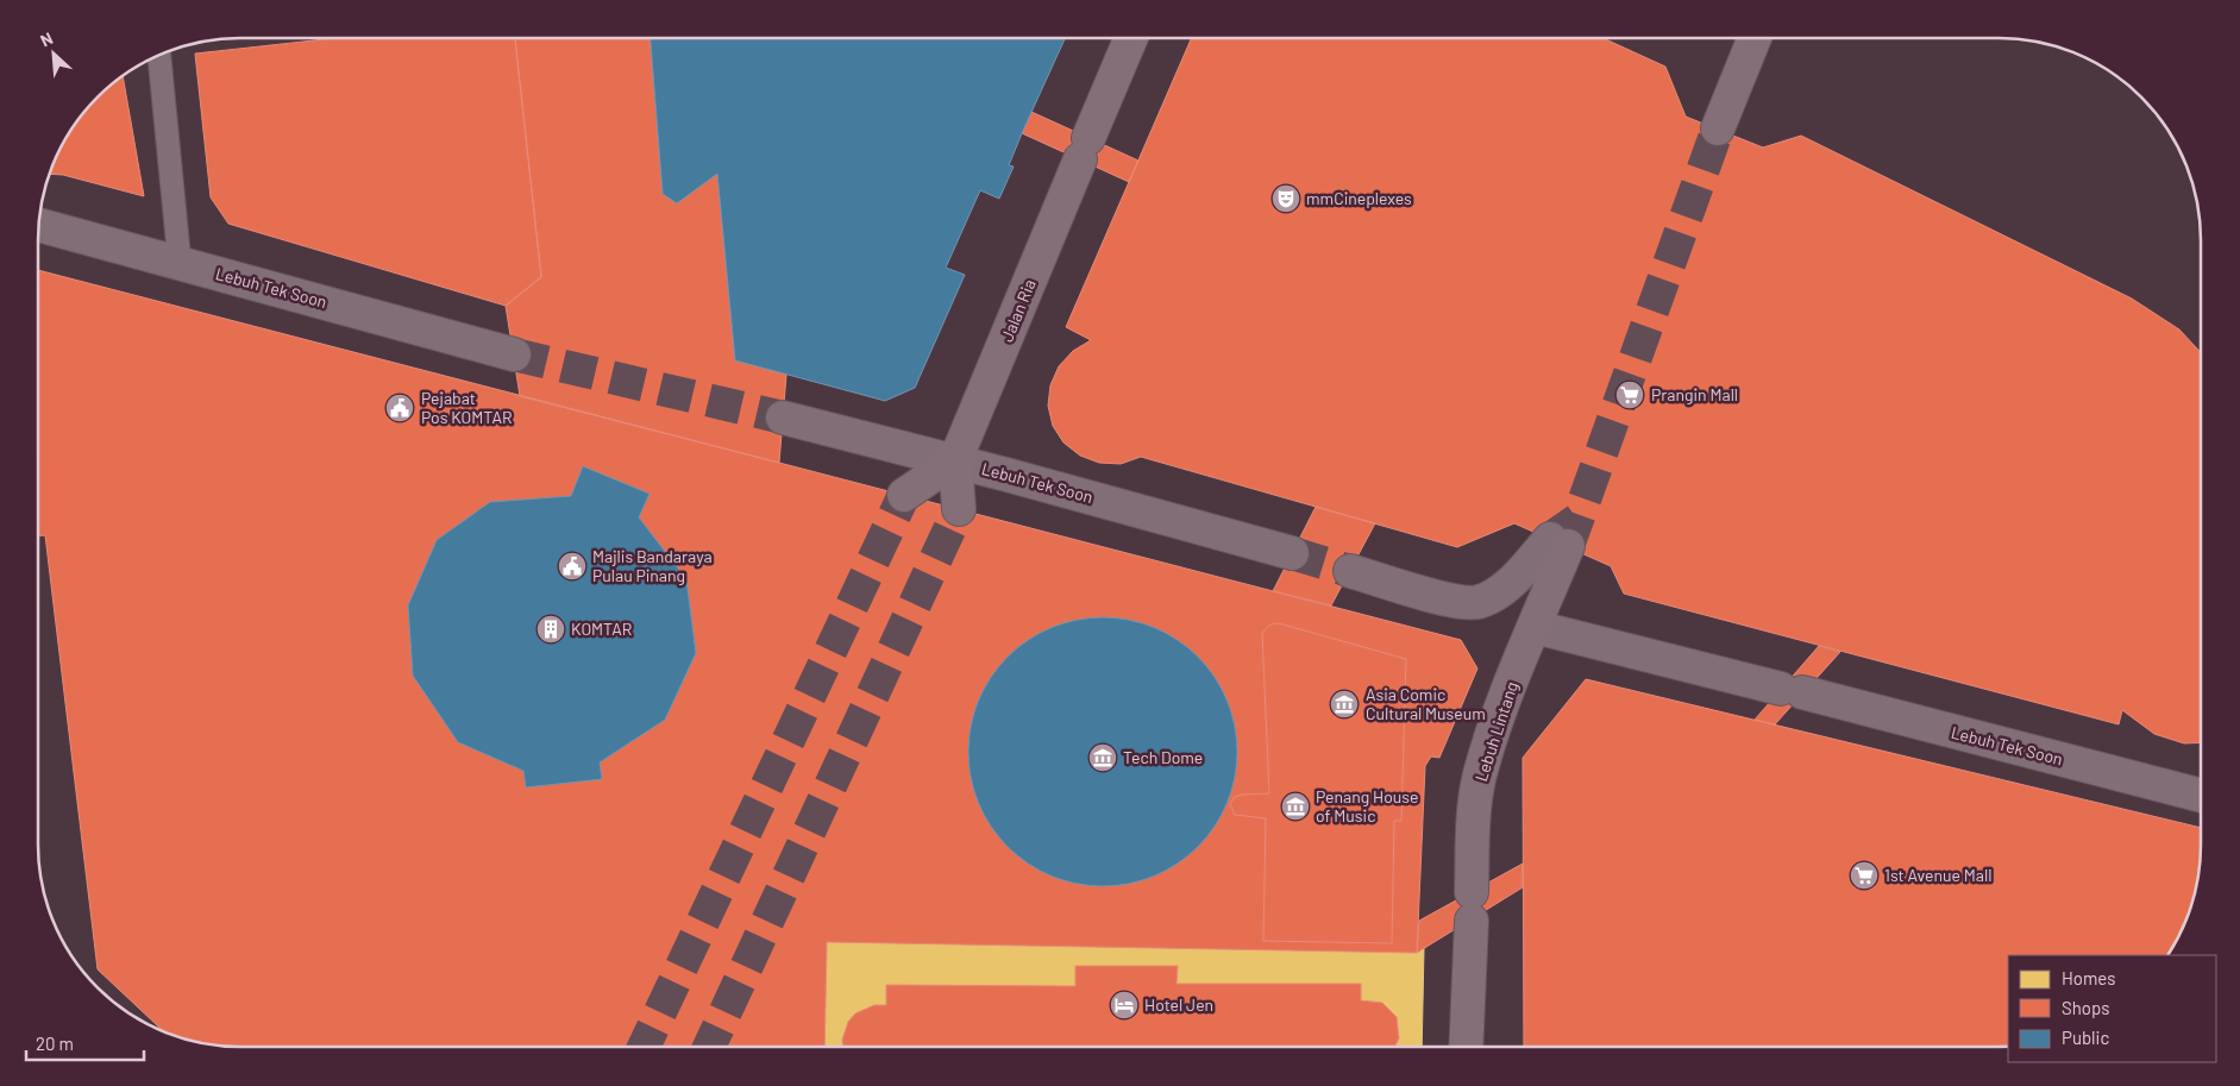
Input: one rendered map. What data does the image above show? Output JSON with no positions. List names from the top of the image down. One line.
{"streets":{"street":["Lebuh Tek Soon","Jalan Ria","Lebuh Lintang"]},"crossings":[["Lebuh Tek Soon","Jalan Ria"],["Lebuh Tek Soon","Lebuh Lintang"]],"places":{"theatre":["mmCineplexes"],"supermarket":["Prangin Mall","1st Avenue Mall"],"public building":["Pejabat Pos KOMTAR","Majlis Bandaraya Pulau Pinang"],"building":["KOMTAR"],"museum":["Asia Comic Cultural Museum","Tech Dome","Penang House of Music"],"hotel":["Hotel Jen"]},"legend":["Homes","Shops","Public"],"scale_bar":"20 m","north":"top left"}
